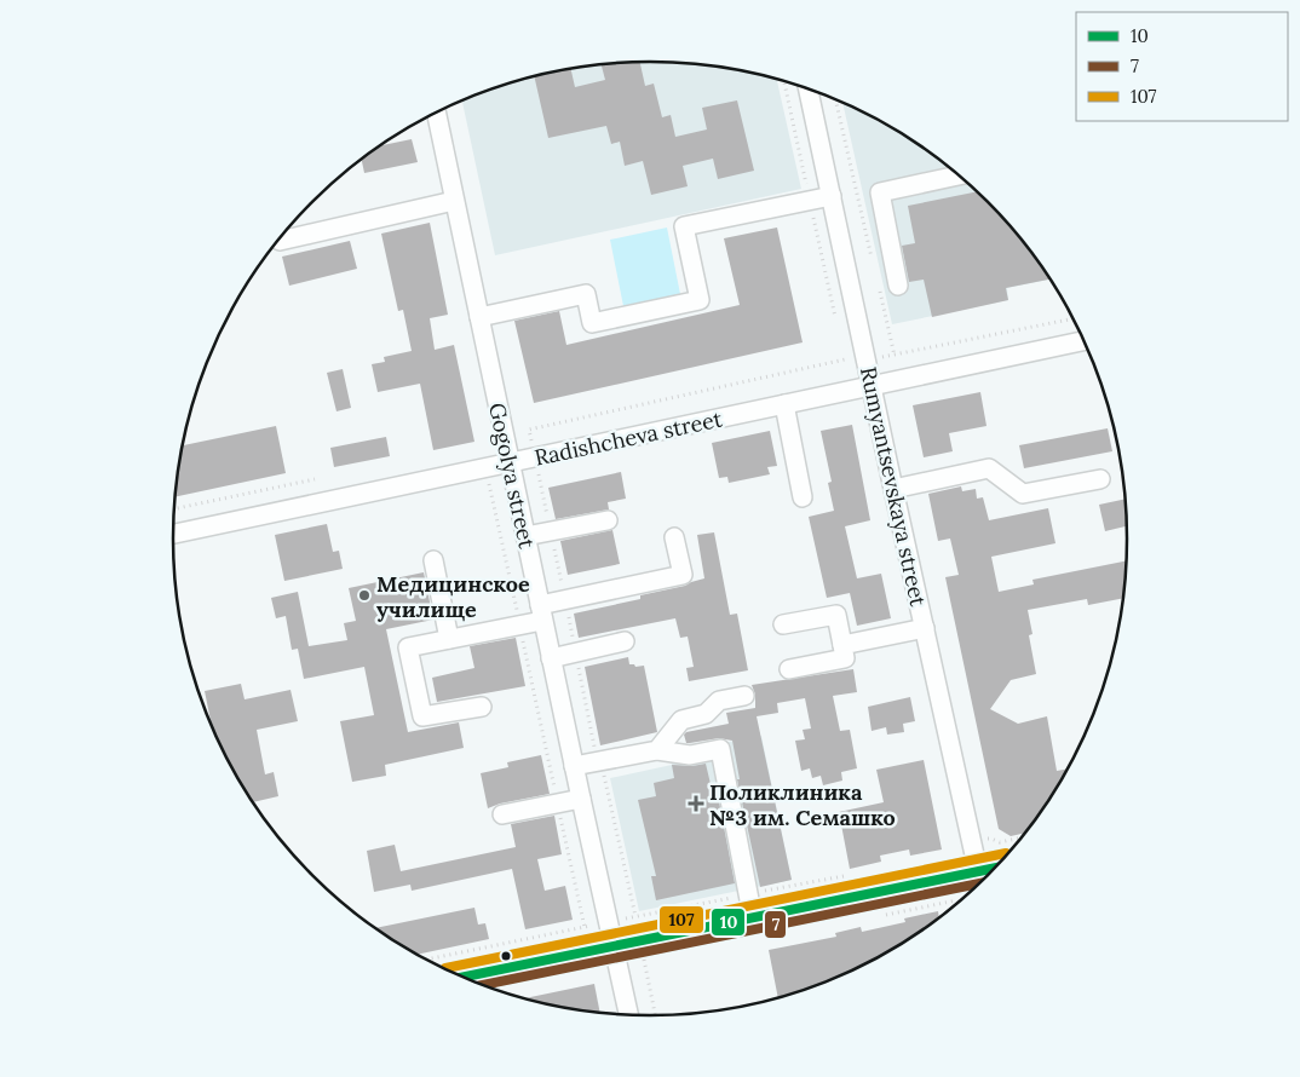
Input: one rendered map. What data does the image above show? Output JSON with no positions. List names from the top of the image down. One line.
{"streets":{"street":["Radishcheva street","Gogolya street","Rumyantsevskaya street"]},"crossings":[["Radishcheva street","Gogolya street"],["Radishcheva street","Rumyantsevskaya street"]],"places":{"other":["Медицинское училище"],"health":["Поликлиника №3 им. Семашко"]},"lines":["transit line 107","transit line 10","transit line 7"],"legend":["10","7","107"]}
